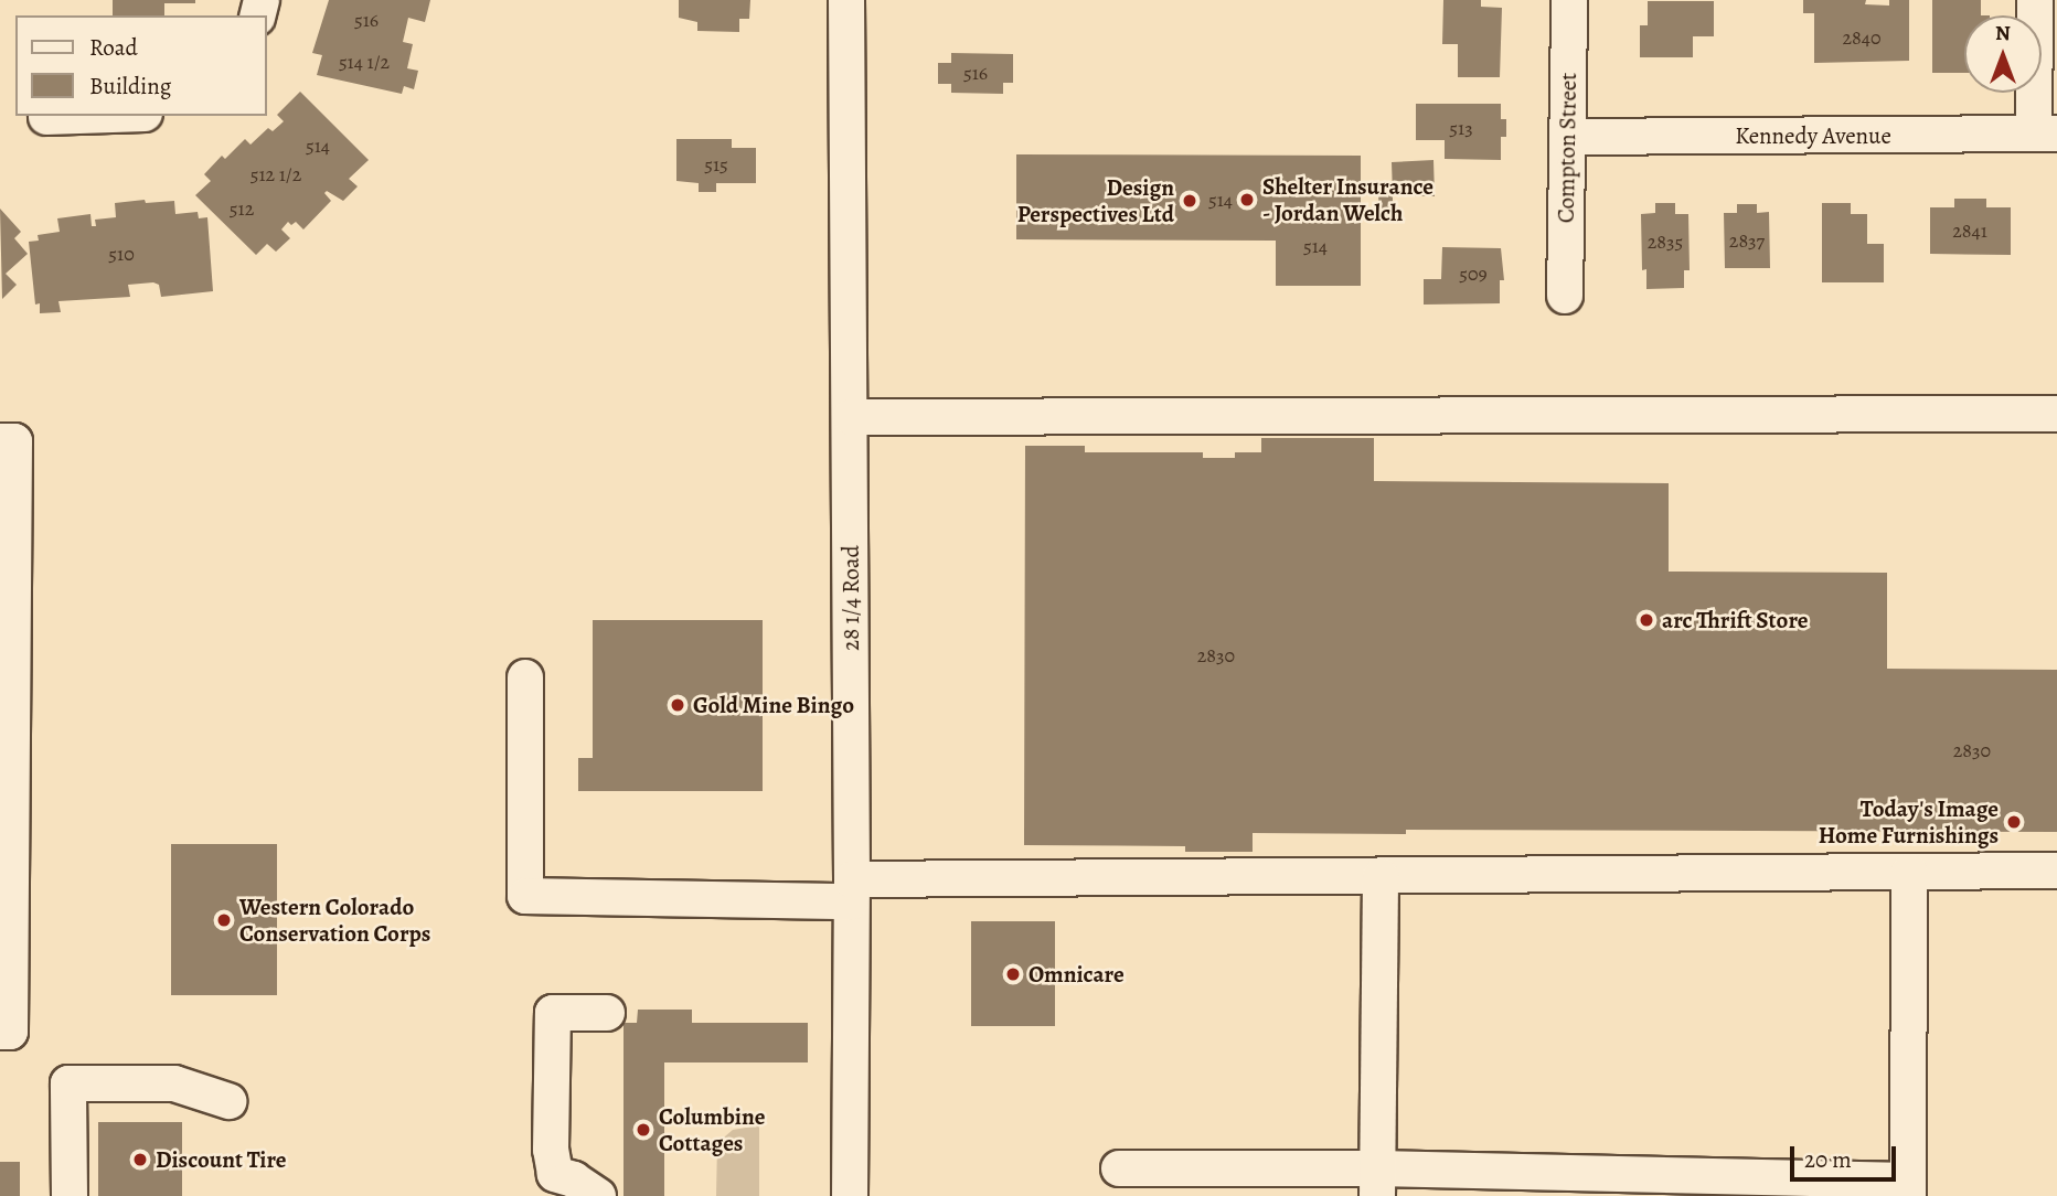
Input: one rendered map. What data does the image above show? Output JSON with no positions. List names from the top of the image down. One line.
{"streets":{"street":["Kennedy Avenue","Compton Street","28 1/4 Road"]},"crossings":[["Kennedy Avenue","Compton Street"]],"places":["Shelter Insurance - Jordan Welch","Design Perspectives Ltd","arc Thrift Store","Gold Mine Bingo","Today's Image Home Furnishings","Western Colorado Conservation Corps","Omnicare","Columbine Cottages","Discount Tire"],"house_numbers":["516","2840","514 1/2","516","513","514","515","512 1/2","514","512","2841","2837","2835","514","510","509","2830","2830"],"legend":["Road","Building"],"scale_bar":"20 m","north":"top"}
